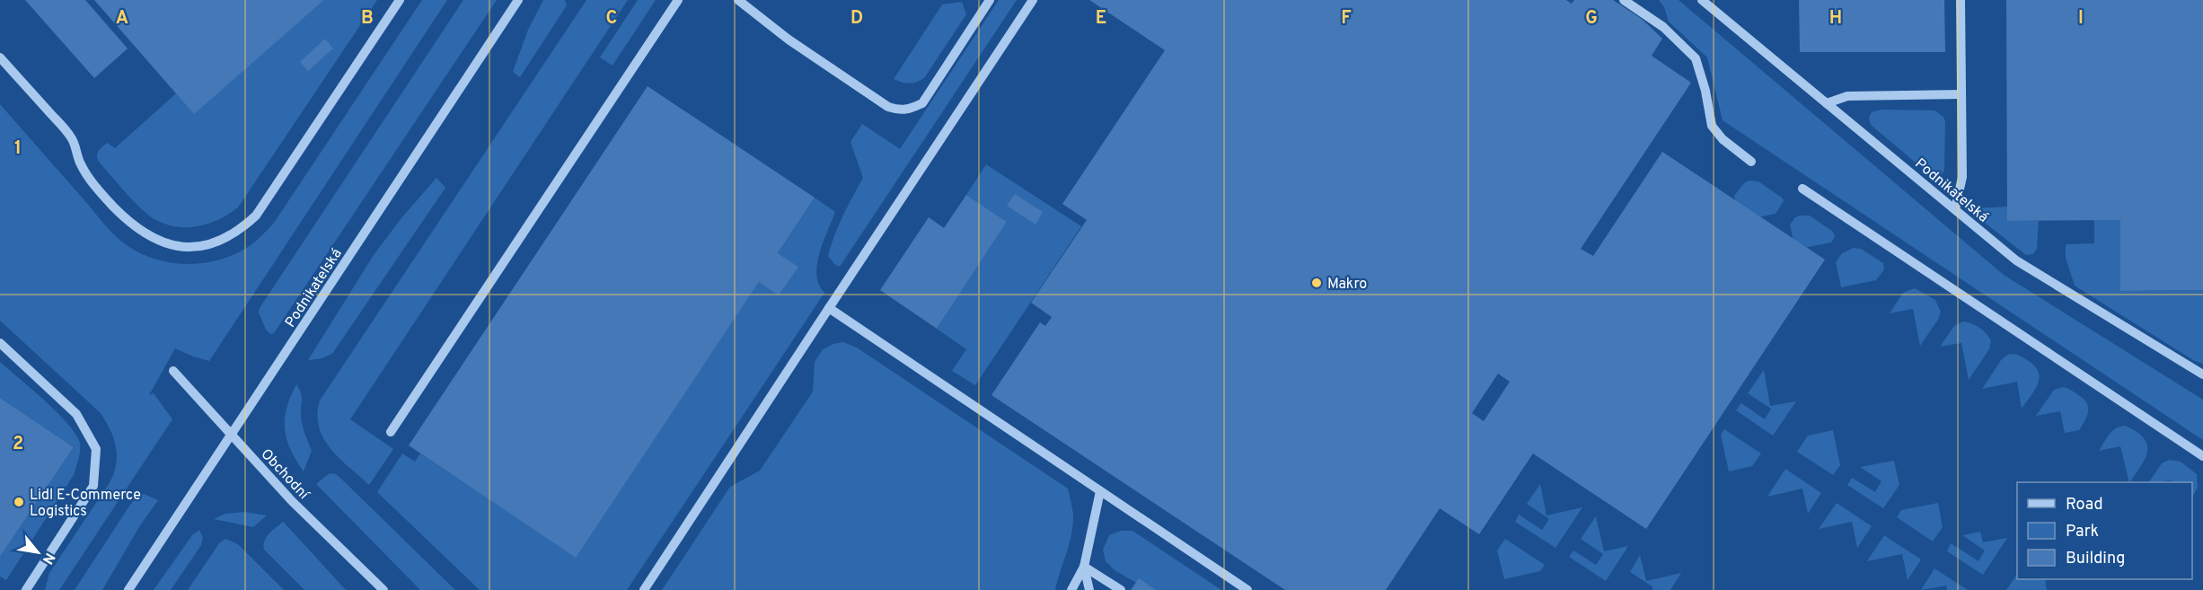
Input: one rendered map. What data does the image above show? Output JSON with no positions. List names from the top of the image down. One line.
{"streets":{"street":["Podnikatelská","Obchodní"]},"crossings":[["Podnikatelská","Obchodní"]],"places":["Makro","Lidl E-Commerce Logistics"],"legend":["Road","Park","Building"],"north":"bottom right","grid":{"columns":["A","B","C","D","E","F","G","H","I"],"rows":["1","2"]}}
